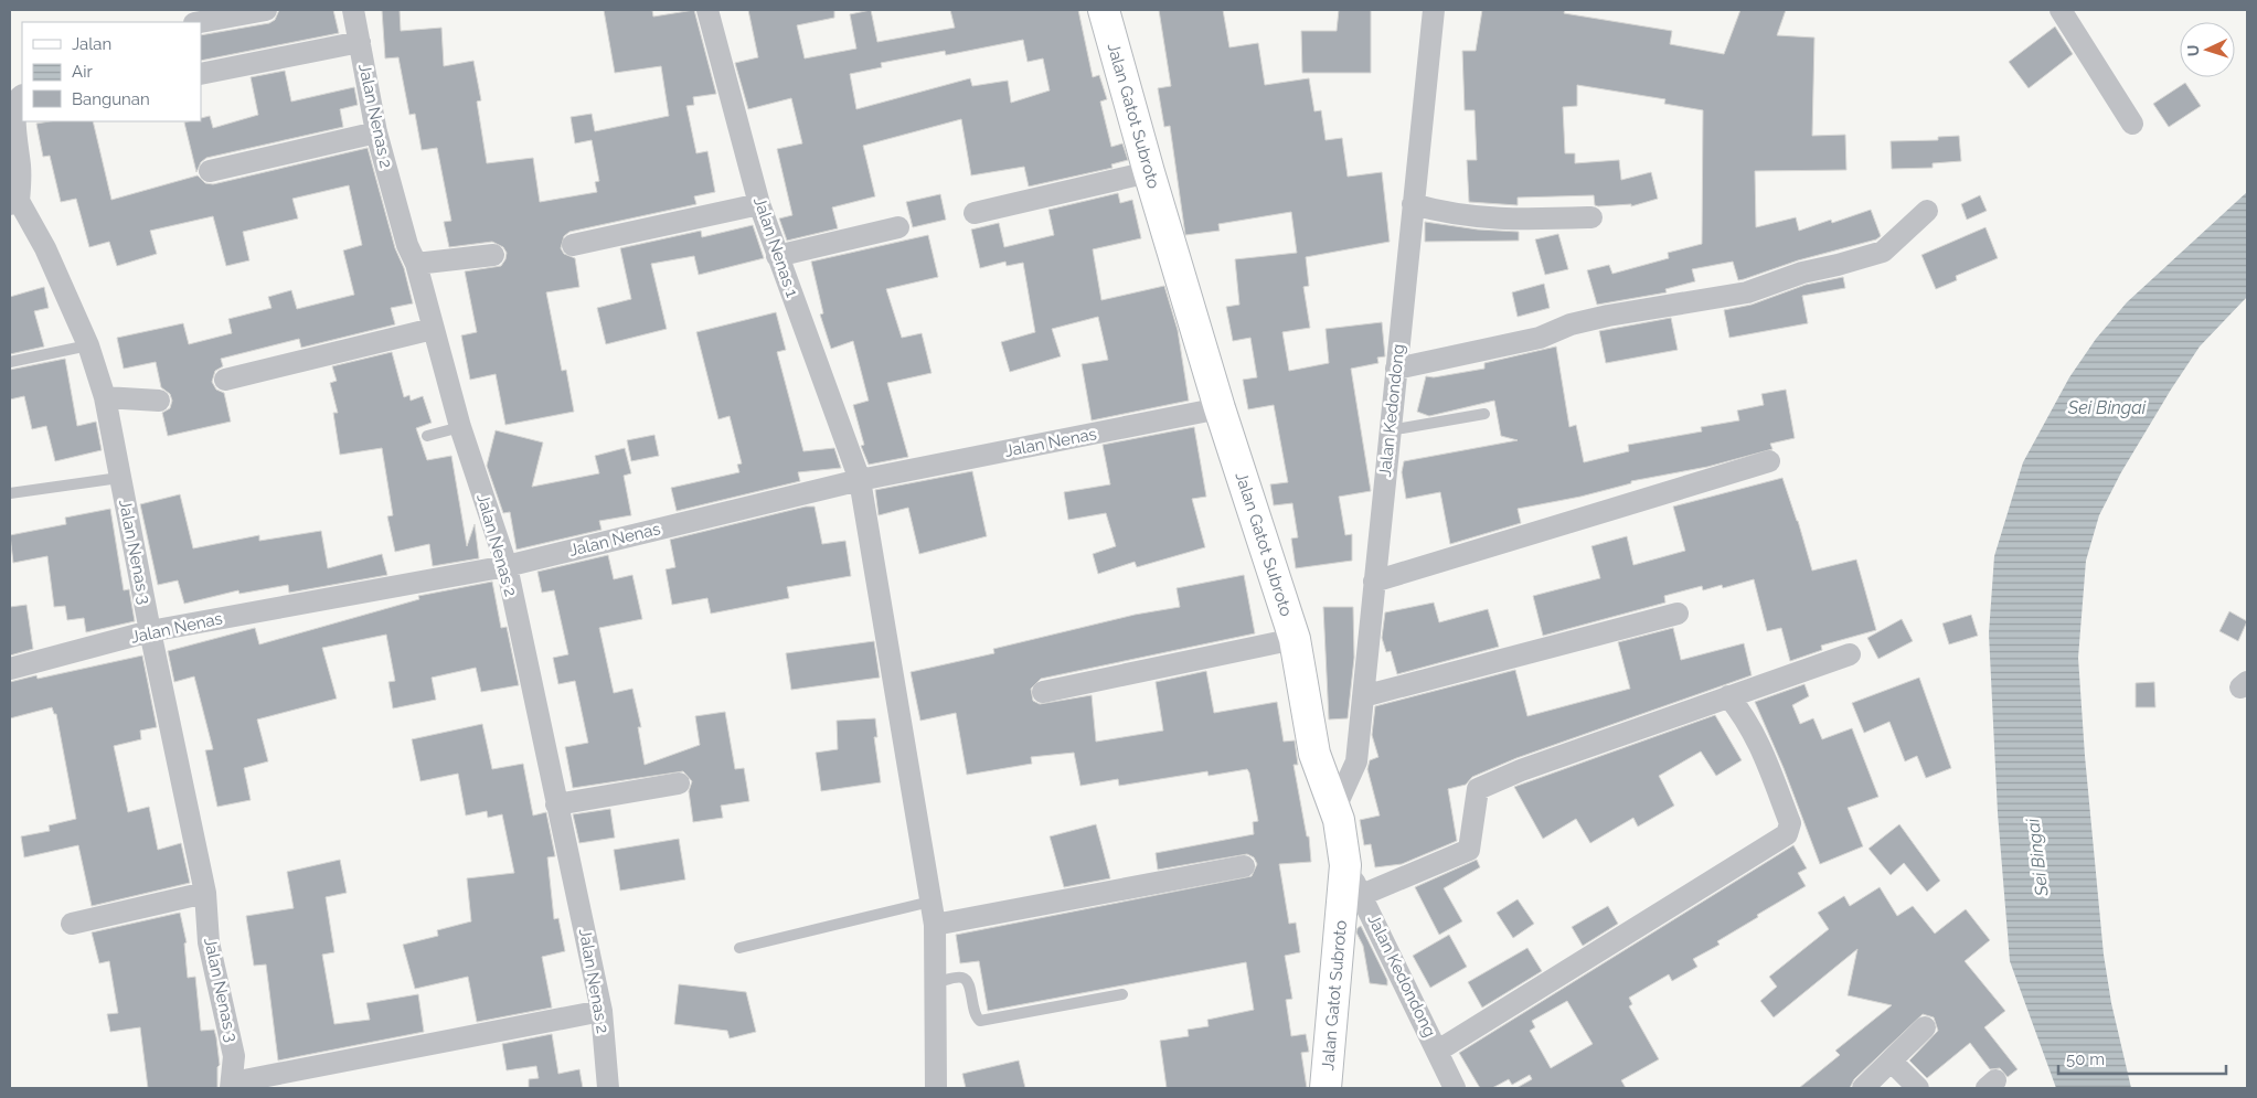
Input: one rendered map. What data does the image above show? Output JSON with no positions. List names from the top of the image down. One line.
{"streets":{"main road":["Jalan Gatot Subroto"],"street":["Jalan Nenas 2","Jalan Nenas 1","Jalan Kedondong","Jalan Nenas","Jalan Nenas 3"]},"crossings":[["Jalan Nenas 2","Jalan Nenas"],["Jalan Gatot Subroto","Jalan Kedondong"],["Jalan Gatot Subroto","Jalan Nenas"],["Jalan Nenas 1","Jalan Nenas"],["Jalan Nenas","Jalan Nenas 3"]],"water":["Sei Bingai"],"legend":["Jalan","Air","Bangunan"],"scale_bar":"50 m","north":"left"}
